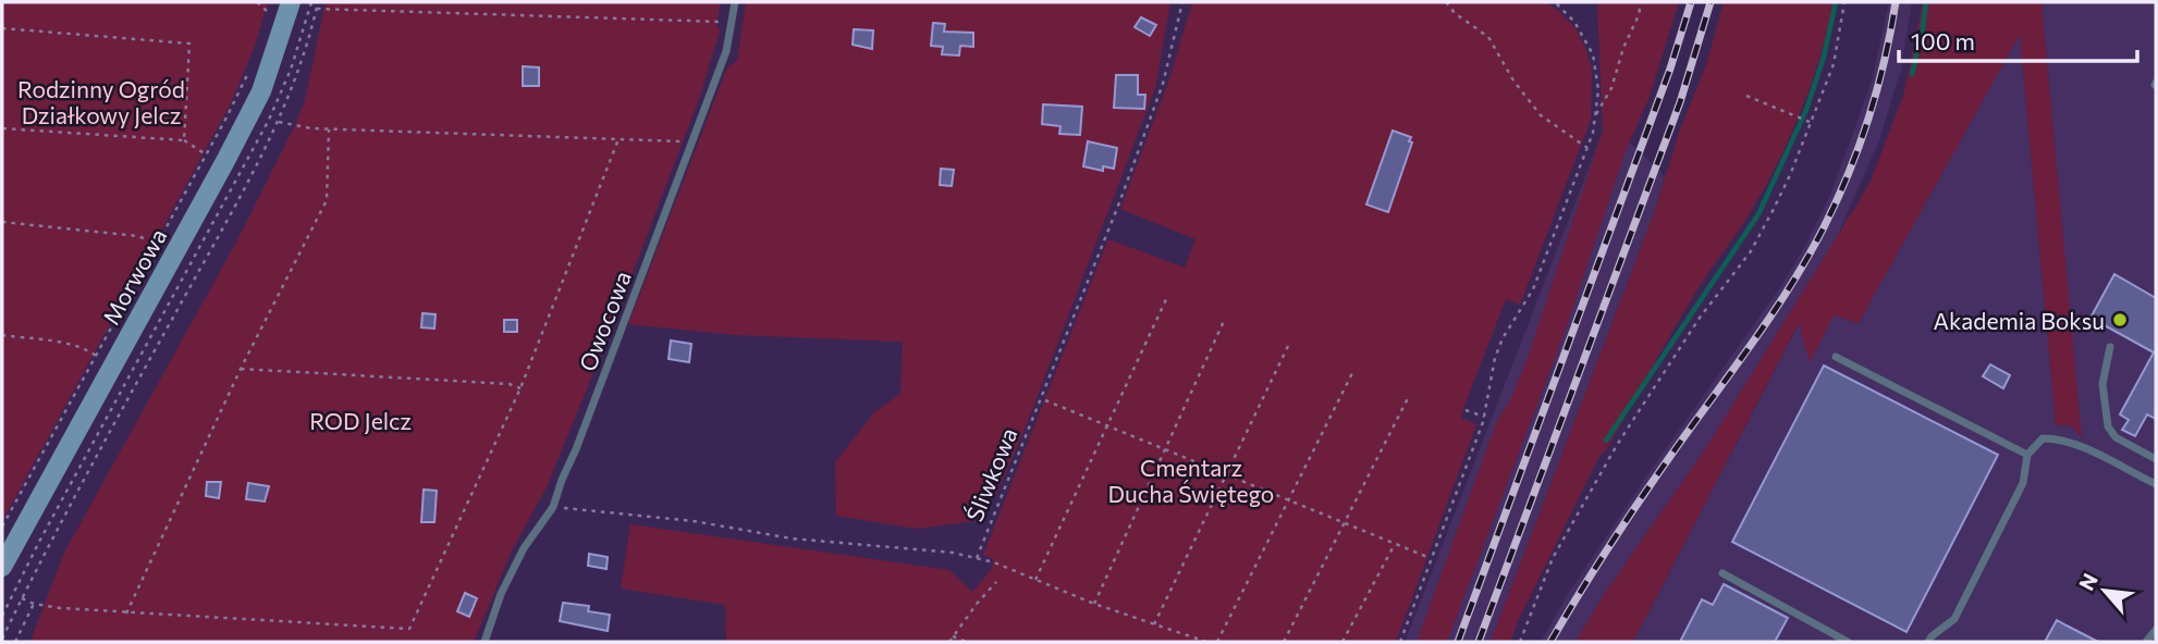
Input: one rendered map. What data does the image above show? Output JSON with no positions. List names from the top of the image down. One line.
{"streets":{"street":["Morwowa"],"lane":["Owocowa"],"path":["Śliwkowa"]},"parks":["Rodzinny Ogród Działkowy Jelcz","ROD Jelcz","Cmentarz Ducha Świętego"],"places":["Akademia Boksu"],"scale_bar":"100 m","north":"top left"}
